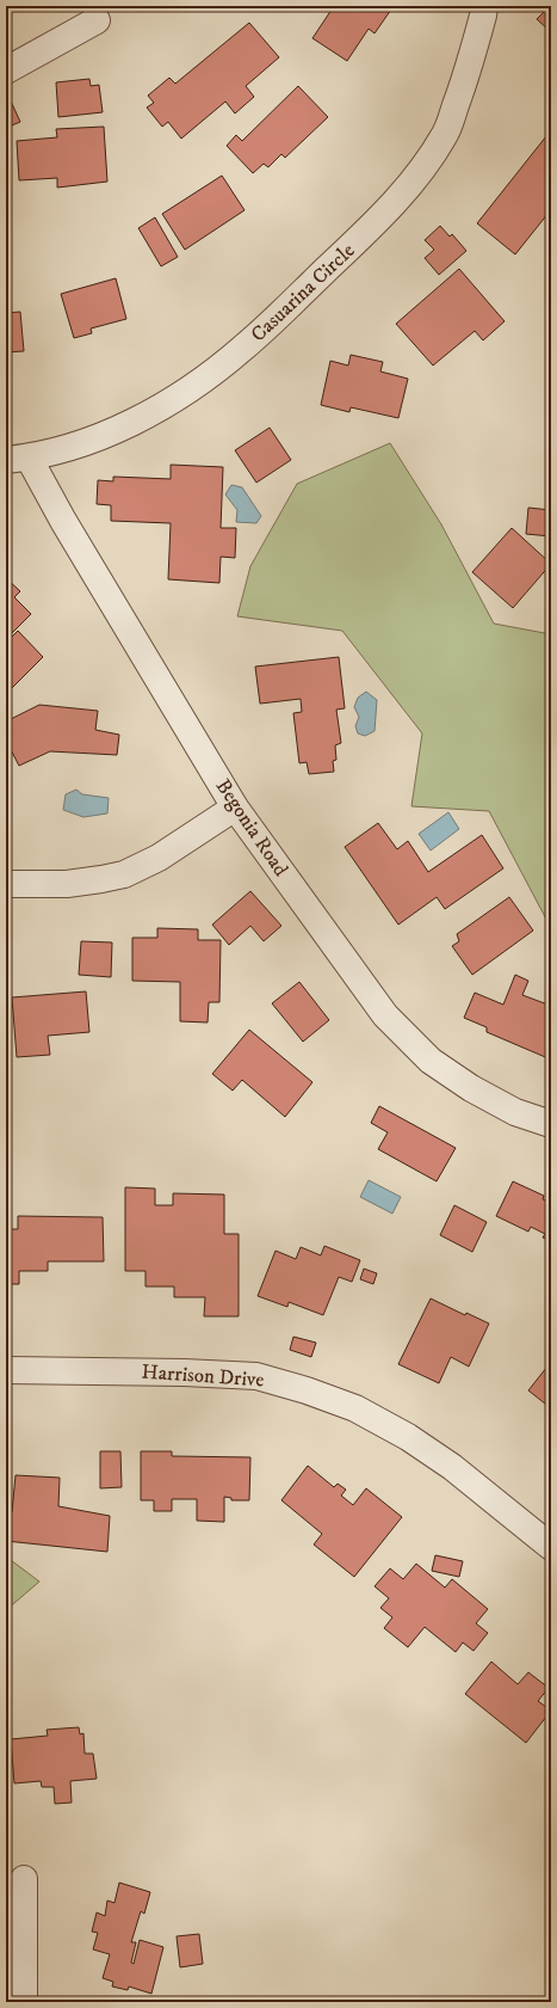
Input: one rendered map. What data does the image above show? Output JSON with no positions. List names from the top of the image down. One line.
{"streets":{"street":["Casuarina Circle","Begonia Road","Harrison Drive"]},"crossings":[["Casuarina Circle","Begonia Road"]]}
